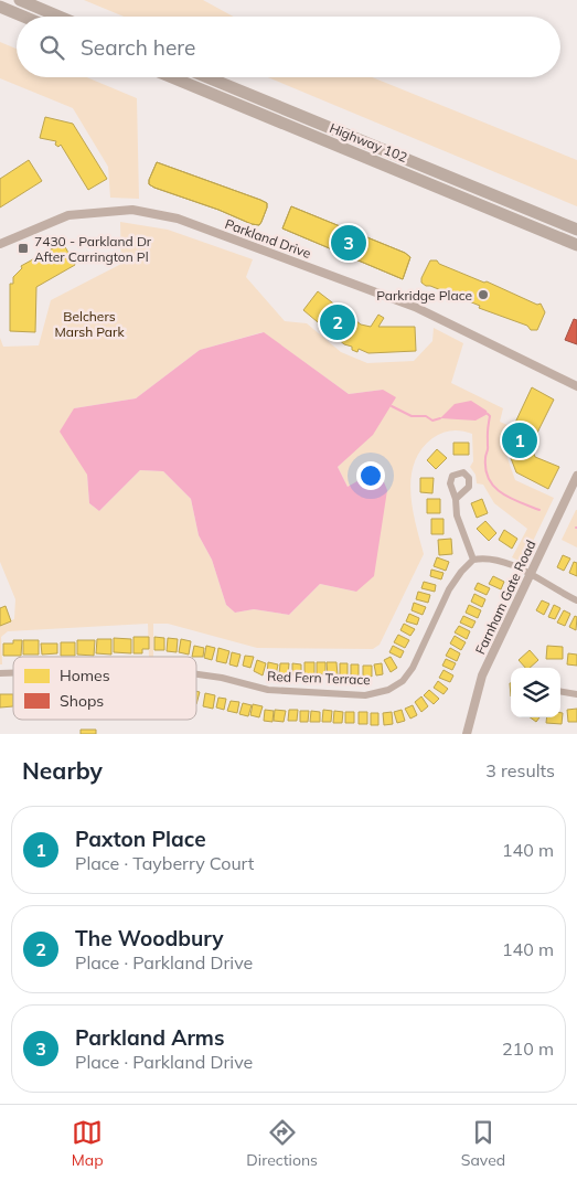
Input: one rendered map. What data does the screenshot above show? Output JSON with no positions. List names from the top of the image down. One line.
{"streets":{"highway":["Highway 102"],"street":["Parkland Drive","Farnham Gate Road","Red Fern Terrace"]},"parks":["Belchers Marsh Park"],"places":{"transit":["7430 - Parkland Dr After Carrington Pl"],"other":["Parkridge Place"]},"legend":["Homes","Shops"],"page":{"search":"Search here","pins":["3","2","1"],"heading":["Nearby","3 results"],"list":[{"mark":"1","name":"Paxton Place","note":"Place · Tayberry Court","value":"140 m"},{"mark":"2","name":"The Woodbury","note":"Place · Parkland Drive","value":"140 m"},{"mark":"3","name":"Parkland Arms","note":"Place · Parkland Drive","value":"210 m"}],"nav":["Map","Directions","Saved"]}}
